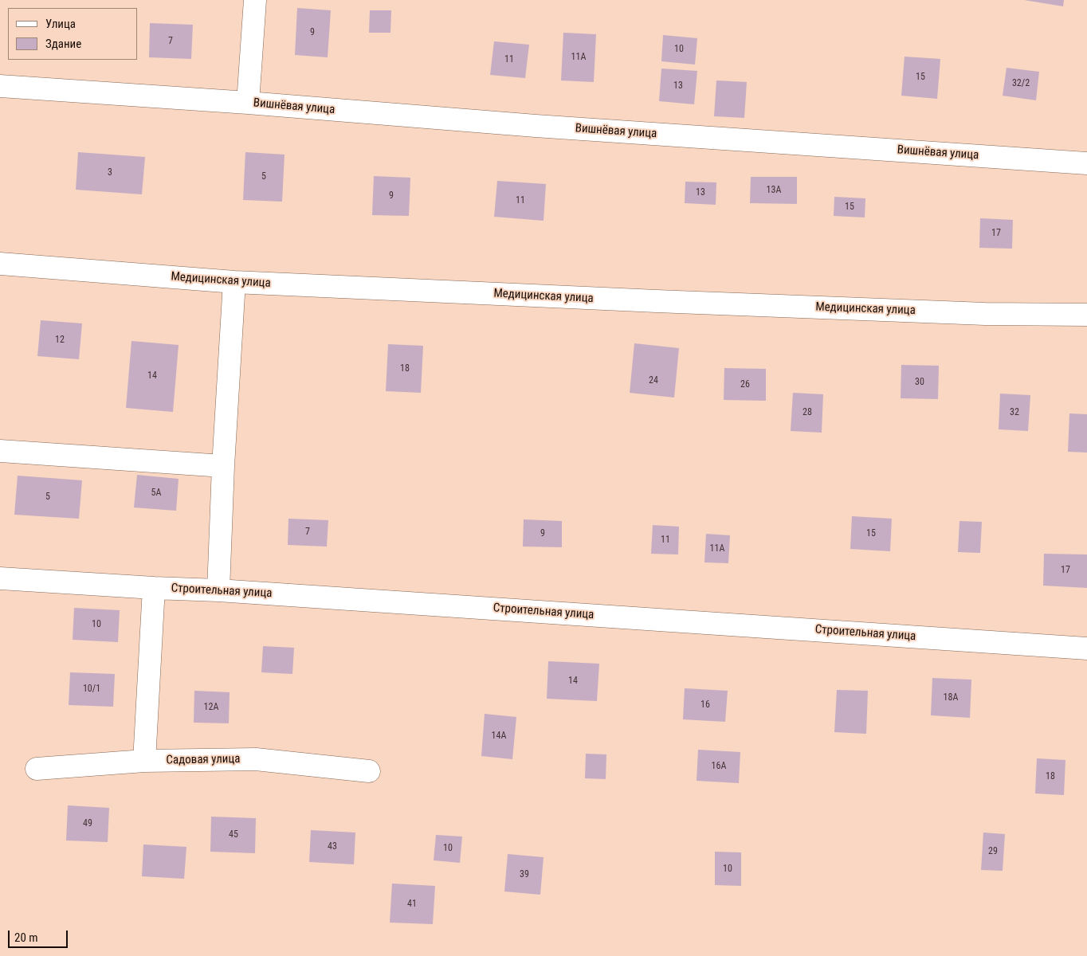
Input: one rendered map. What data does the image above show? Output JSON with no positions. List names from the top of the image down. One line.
{"streets":{"street":["Вишнёвая улица","Медицинская улица","Строительная улица","Садовая улица"]},"house_numbers":["9","7","10","11А","11","15","32/2","13","3","5","13А","13","9","11","15","17","12","18","14","24","30","26","28","32","5А","5","7","9","15","11","11А","17","10","14","10/1","18А","16","12А","14А","16А","18","49","45","43","10","29","10","39","41"],"legend":["Улица","Здание"],"scale_bar":"20 m"}
